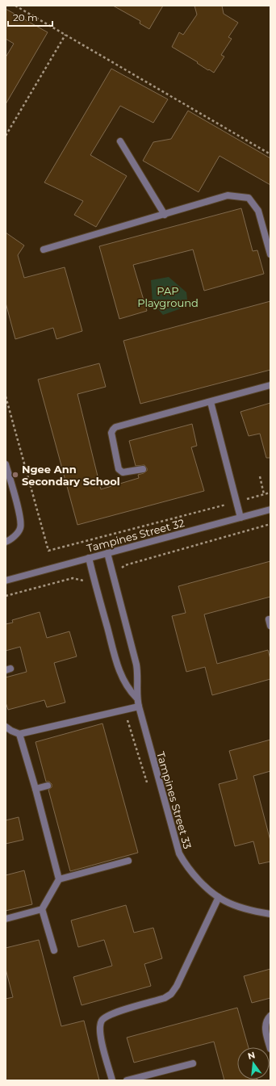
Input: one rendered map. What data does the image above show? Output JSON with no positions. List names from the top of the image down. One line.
{"streets":{"street":["Tampines Street 32","Tampines Street 33"]},"crossings":[["Tampines Street 32","Tampines Street 33"]],"parks":["PAP Playground"],"places":["Ngee Ann Secondary School"],"scale_bar":"20 m","north":"top"}
